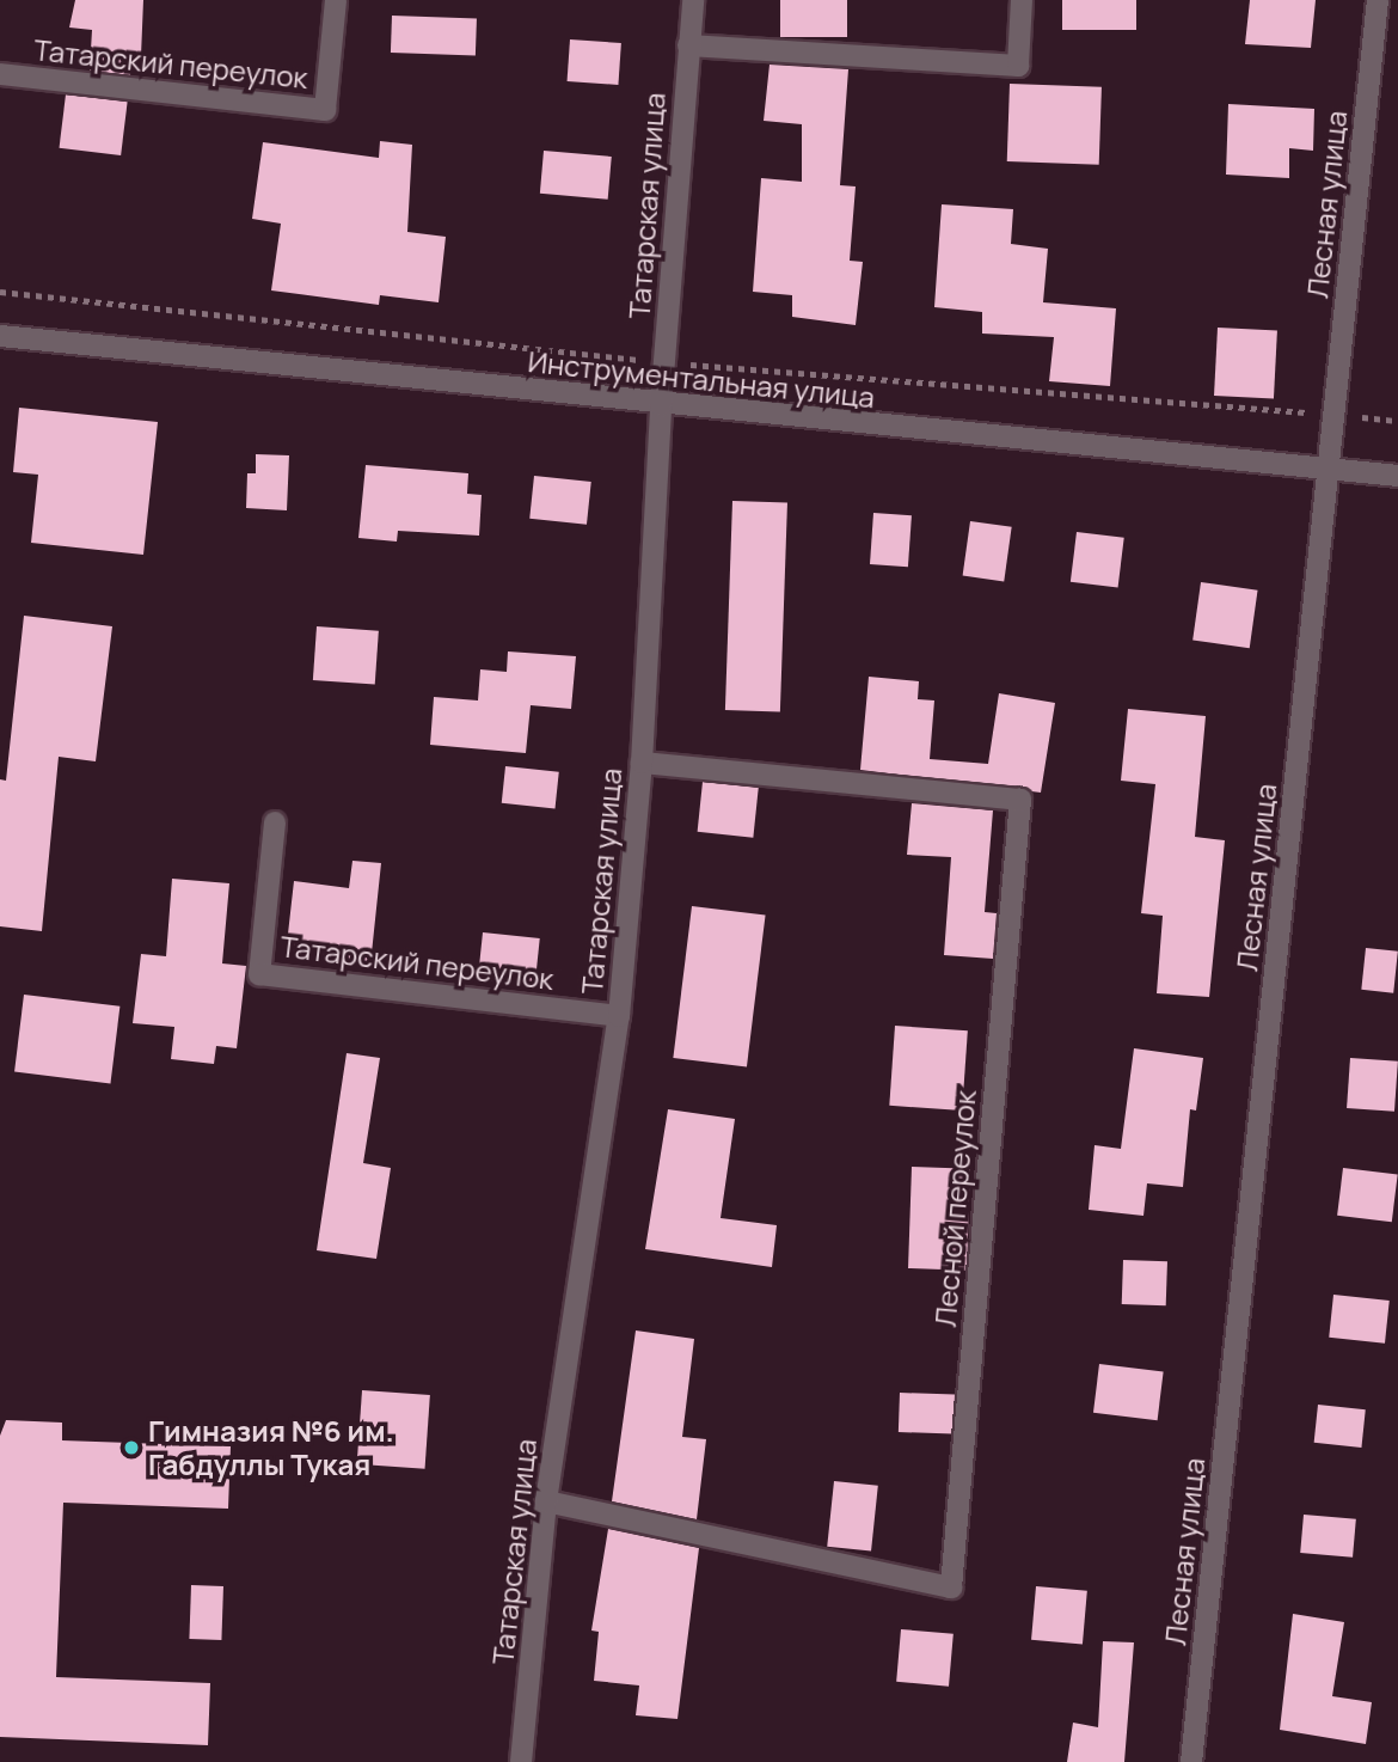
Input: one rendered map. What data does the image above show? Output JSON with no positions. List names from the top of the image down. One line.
{"streets":{"street":["Татарский переулок","Лесная улица","Татарская улица","Инструментальная улица","Лесной переулок"]},"crossings":[["Татарский переулок","Татарская улица"],["Лесная улица","Инструментальная улица"],["Татарская улица","Инструментальная улица"],["Татарская улица","Лесной переулок"]],"places":["Гимназия №6 им. Габдуллы Тукая"]}
